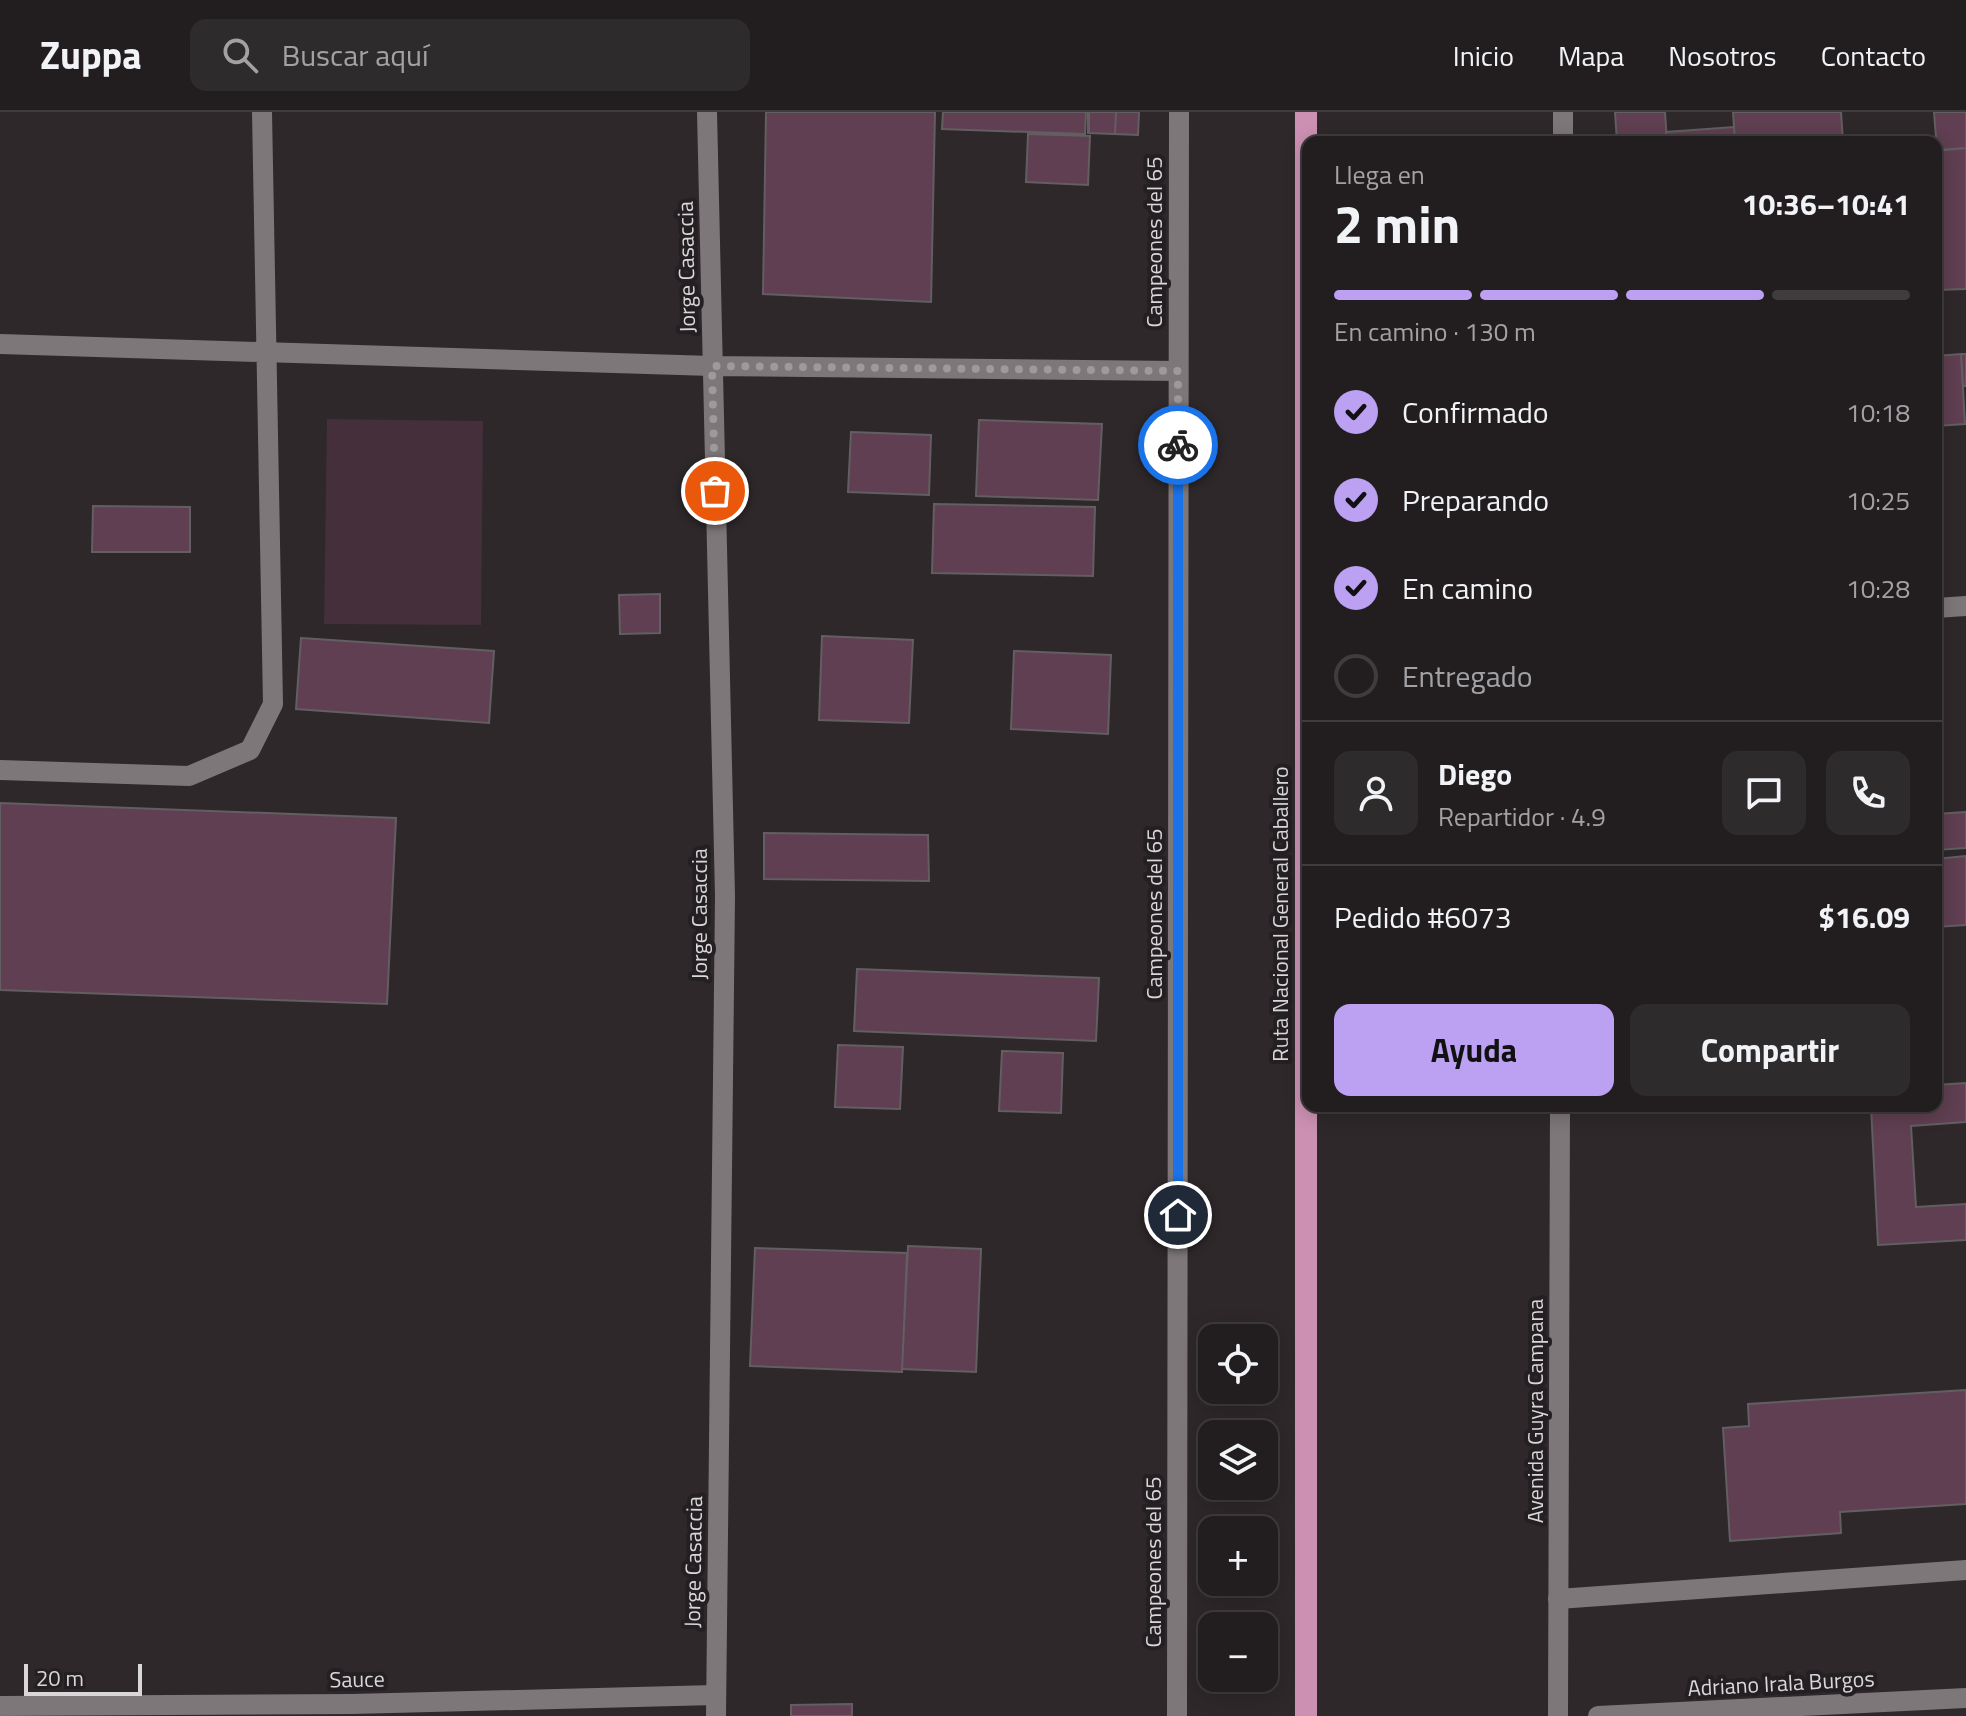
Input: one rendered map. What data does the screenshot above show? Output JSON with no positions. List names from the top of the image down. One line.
{"streets":{"highway":["Ruta Nacional General Caballero"],"street":["Campeones del 65","Jorge Casaccia","Avenida Guyra Campana","Sauce","Adriano Irala Burgos"]},"crossings":[["Jorge Casaccia","Sauce"]],"scale_bar":"20 m","page":{"header":"Zuppa","search":"Buscar aquí","nav":["Inicio","Mapa","Nosotros","Contacto"],"heading":["2 min","Llega en","10:36–10:41"],"panel":["Diego","Repartidor · 4.9","Pedido #6073","$16.09"],"bar":"En camino · 130 m","list":[["Confirmado","10:18"],["Preparando","10:25"],["En camino","10:28"],"Entregado"],"buttons":["Ayuda","Compartir"],"map_buttons":["+","−"],"scale":"20 m"}}
